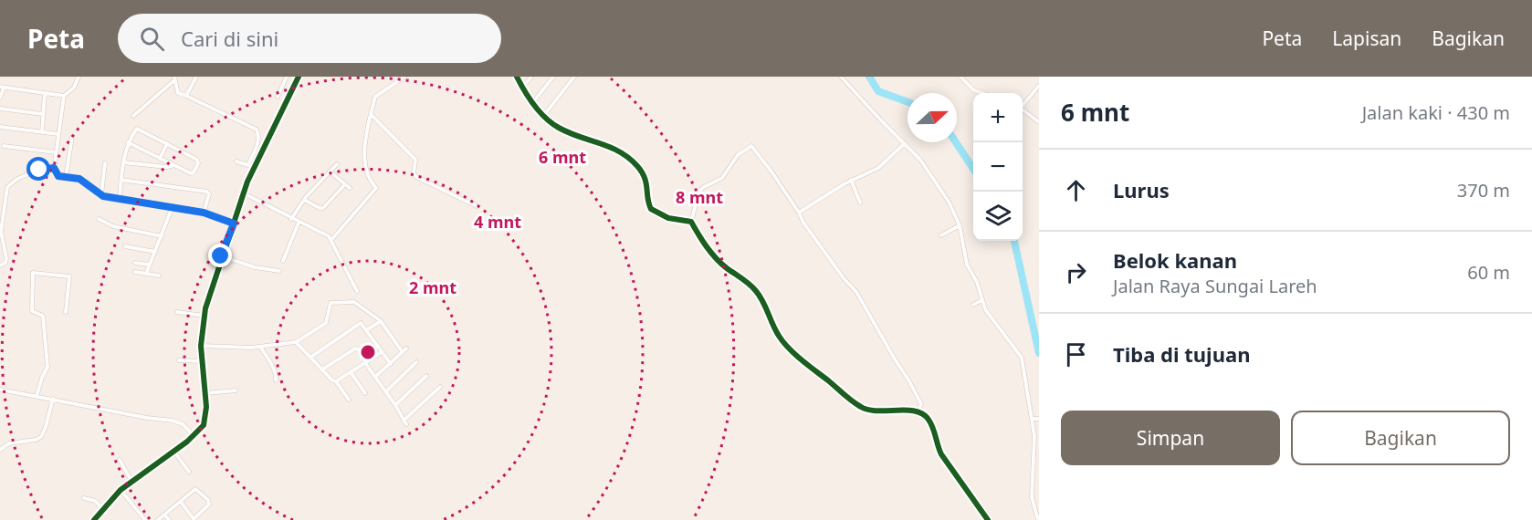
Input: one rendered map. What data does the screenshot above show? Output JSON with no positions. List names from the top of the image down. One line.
{"north":"right","page":{"header":"Peta","search":"Cari di sini","nav":["Peta","Lapisan","Bagikan"],"heading":["6 mnt","Jalan kaki · 430 m"],"map_buttons":["+","−"],"list":[["Lurus","370 m"],["Belok kanan","Jalan Raya Sungai Lareh","60 m"],"Tiba di tujuan"],"buttons":["Simpan","Bagikan"]},"rings":["6 mnt","8 mnt","4 mnt","2 mnt"]}
